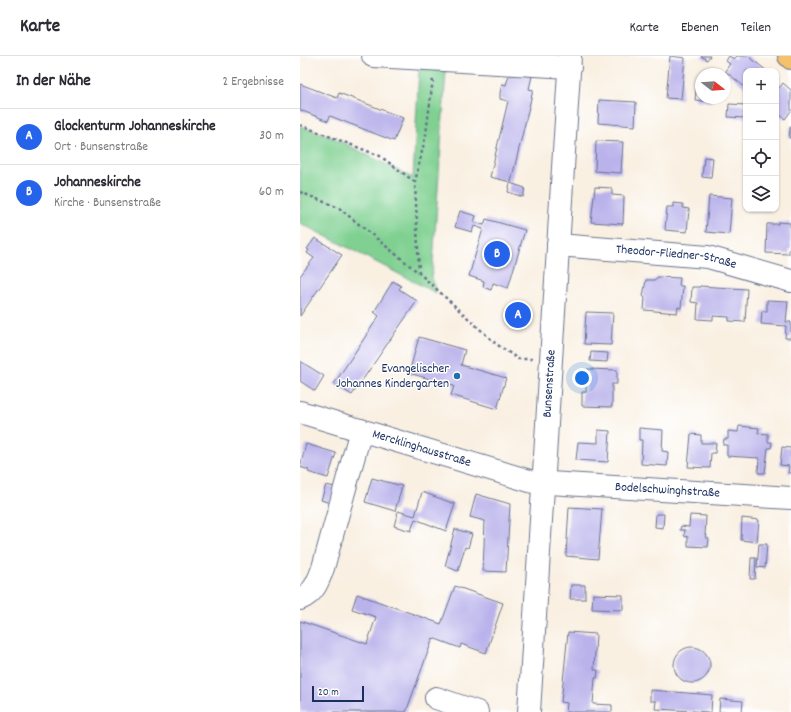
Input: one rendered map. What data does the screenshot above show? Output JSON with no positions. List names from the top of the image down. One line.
{"streets":{"street":["Theodor-Fliedner-Straße","Bunsenstraße","Mercklinghausstraße","Bodelschwinghstraße"]},"crossings":[["Theodor-Fliedner-Straße","Bunsenstraße"],["Bunsenstraße","Mercklinghausstraße"],["Bunsenstraße","Bodelschwinghstraße"],["Mercklinghausstraße","Bodelschwinghstraße"]],"places":["Evangelischer Johannes Kindergarten"],"scale_bar":"20 m","north":"right","page":{"header":"Karte","nav":["Karte","Ebenen","Teilen"],"heading":["In der Nähe","2 Ergebnisse"],"map_buttons":["+","−"],"list":[{"mark":"A","name":"Glockenturm Johanneskirche","note":"Ort · Bunsenstraße","value":"30 m"},{"mark":"B","name":"Johanneskirche","note":"Kirche · Bunsenstraße","value":"60 m"}],"pins":["B","A"],"scale":"20 m"}}
